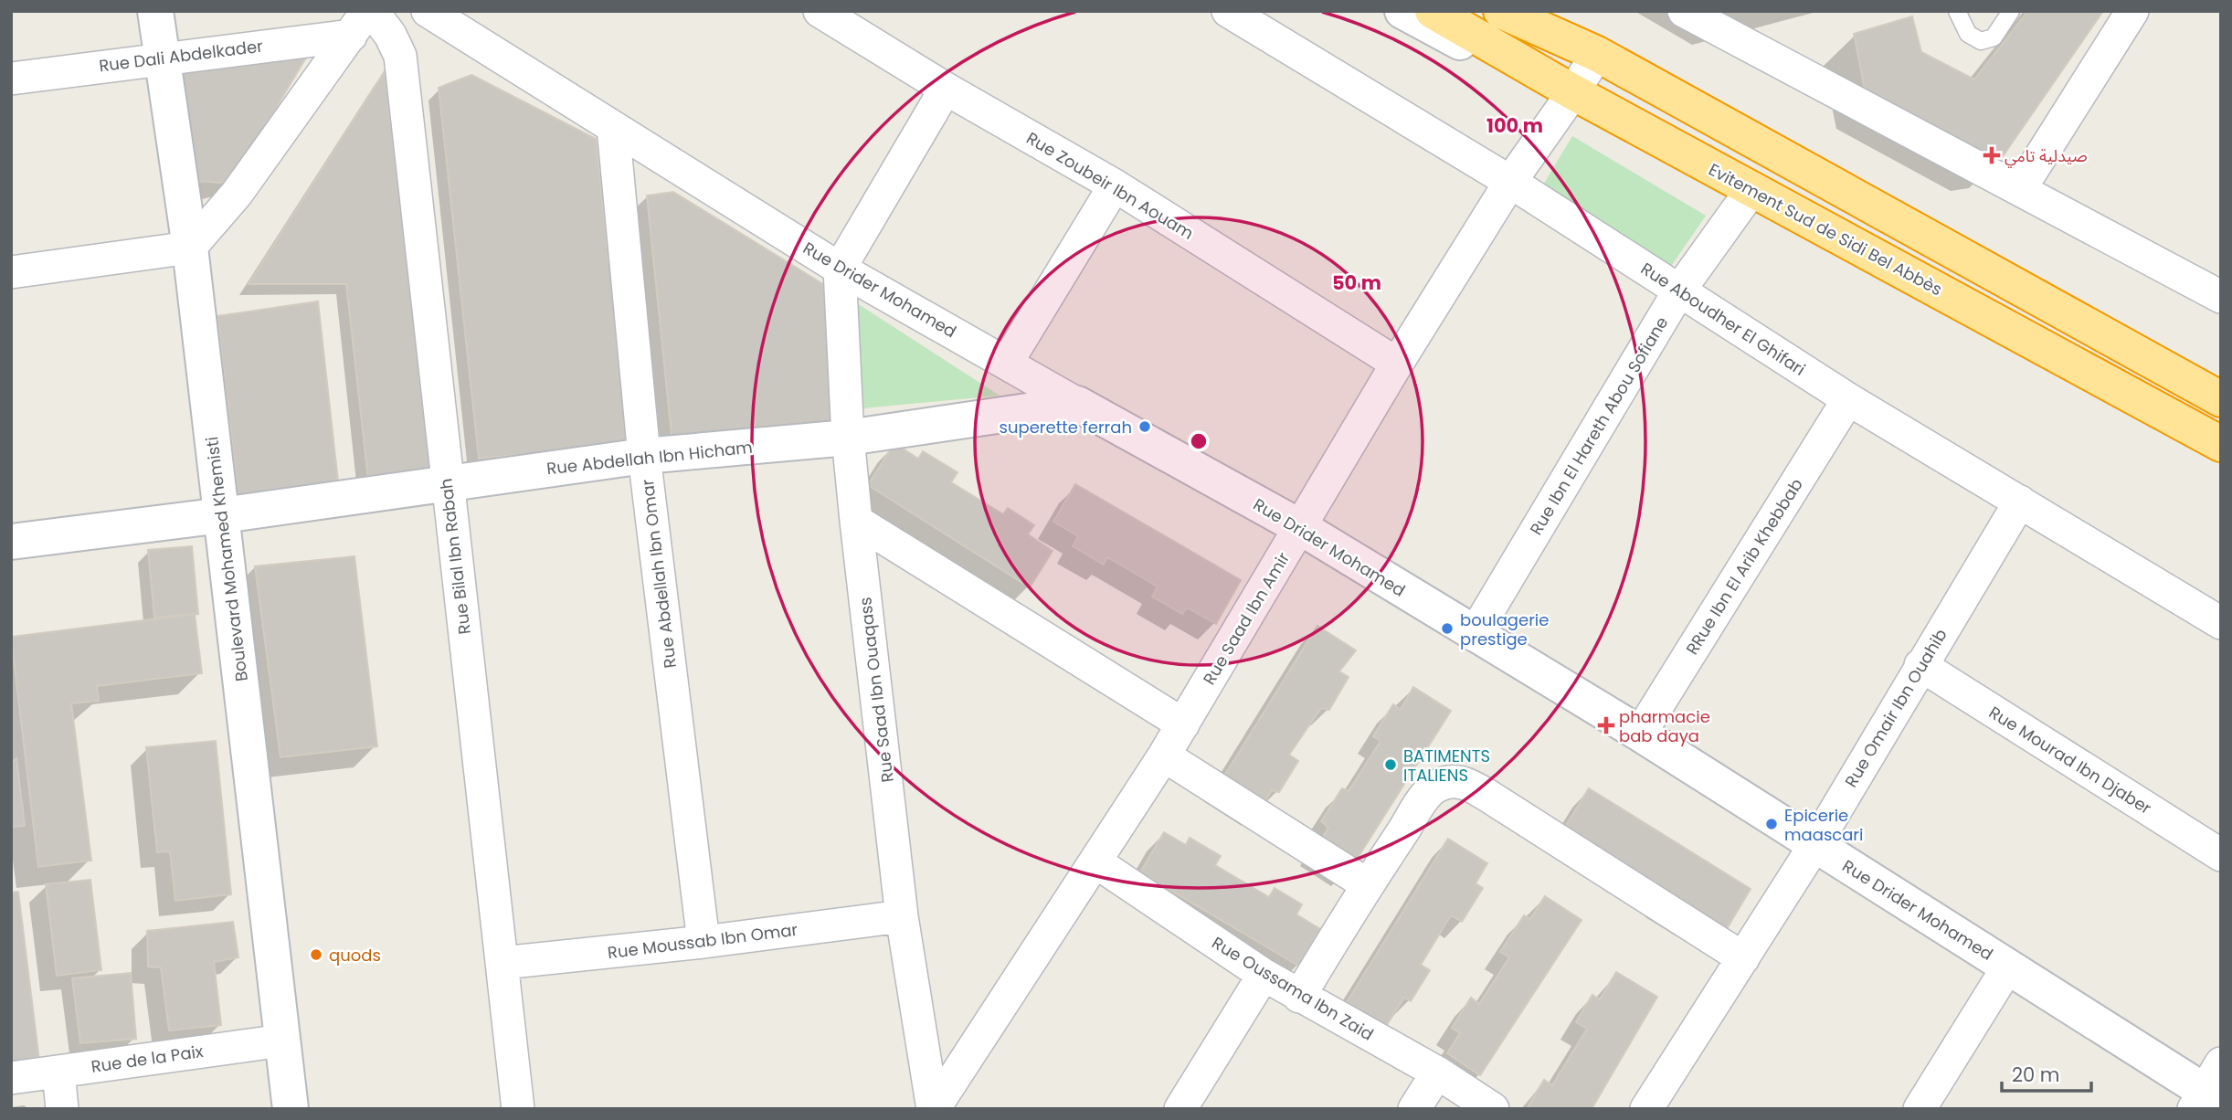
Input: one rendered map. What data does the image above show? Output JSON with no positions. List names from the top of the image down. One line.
{"streets":{"highway":["Evitement Sud de Sidi Bel Abbès"],"street":["Rue Dali Abdelkader","Rue Zoubeir Ibn Aouam","Rue Drider Mohamed","Rue Aboudher El Ghifari","Rue Ibn El Hareth Abou Sofiane","Rue Abdellah Ibn Hicham","Rue Bilal Ibn Rabah","Boulevard Mohamed Khemisti","RRue Ibn El Arib Khebbab","Rue Abdellah Ibn Omar","Rue Saad Ibn Amir","Rue Saad Ibn Ouaqass","Rue Omair Ibn Ouahib","Rue Mourad Ibn Djaber","Rue Moussab Ibn Omar","Rue Oussama Ibn Zaid","Rue de la Paix"]},"crossings":[["Rue Dali Abdelkader","Rue Bilal Ibn Rabah"],["Rue Dali Abdelkader","Boulevard Mohamed Khemisti"],["Rue Zoubeir Ibn Aouam","Rue Saad Ibn Amir"],["Evitement Sud de Sidi Bel Abbès","Rue Ibn El Hareth Abou Sofiane"],["Evitement Sud de Sidi Bel Abbès","Rue Saad Ibn Amir"],["Rue Drider Mohamed","Rue Ibn El Hareth Abou Sofiane"],["Rue Drider Mohamed","Rue Abdellah Ibn Hicham"],["Rue Drider Mohamed","RRue Ibn El Arib Khebbab"],["Rue Drider Mohamed","Rue Abdellah Ibn Omar"],["Rue Drider Mohamed","Rue Saad Ibn Amir"],["Rue Drider Mohamed","Rue Saad Ibn Ouaqass"],["Rue Drider Mohamed","Rue Omair Ibn Ouahib"],["Rue Aboudher El Ghifari","Rue Ibn El Hareth Abou Sofiane"],["Rue Aboudher El Ghifari","RRue Ibn El Arib Khebbab"],["Rue Aboudher El Ghifari","Rue Saad Ibn Amir"],["Rue Aboudher El Ghifari","Rue Omair Ibn Ouahib"],["Rue Abdellah Ibn Hicham","Rue Bilal Ibn Rabah"],["Rue Abdellah Ibn Hicham","Boulevard Mohamed Khemisti"],["Rue Abdellah Ibn Hicham","Rue Abdellah Ibn Omar"],["Rue Abdellah Ibn Hicham","Rue Saad Ibn Ouaqass"],["Rue Bilal Ibn Rabah","Rue Moussab Ibn Omar"],["Boulevard Mohamed Khemisti","Rue de la Paix"],["Rue Abdellah Ibn Omar","Rue Moussab Ibn Omar"],["Rue Saad Ibn Amir","Rue Saad Ibn Ouaqass"],["Rue Saad Ibn Amir","Rue Oussama Ibn Zaid"],["Rue Saad Ibn Ouaqass","Rue Moussab Ibn Omar"],["Rue Omair Ibn Ouahib","Rue Mourad Ibn Djaber"]],"places":{"health":["صيدلية تامي","pharmacie bab daya"],"other":["superette ferrah","boulagerie prestige","BATIMENTS ITALIENS","Epicerie maascari","quods"]},"scale_bar":"20 m","rings":["100 m","50 m"]}
